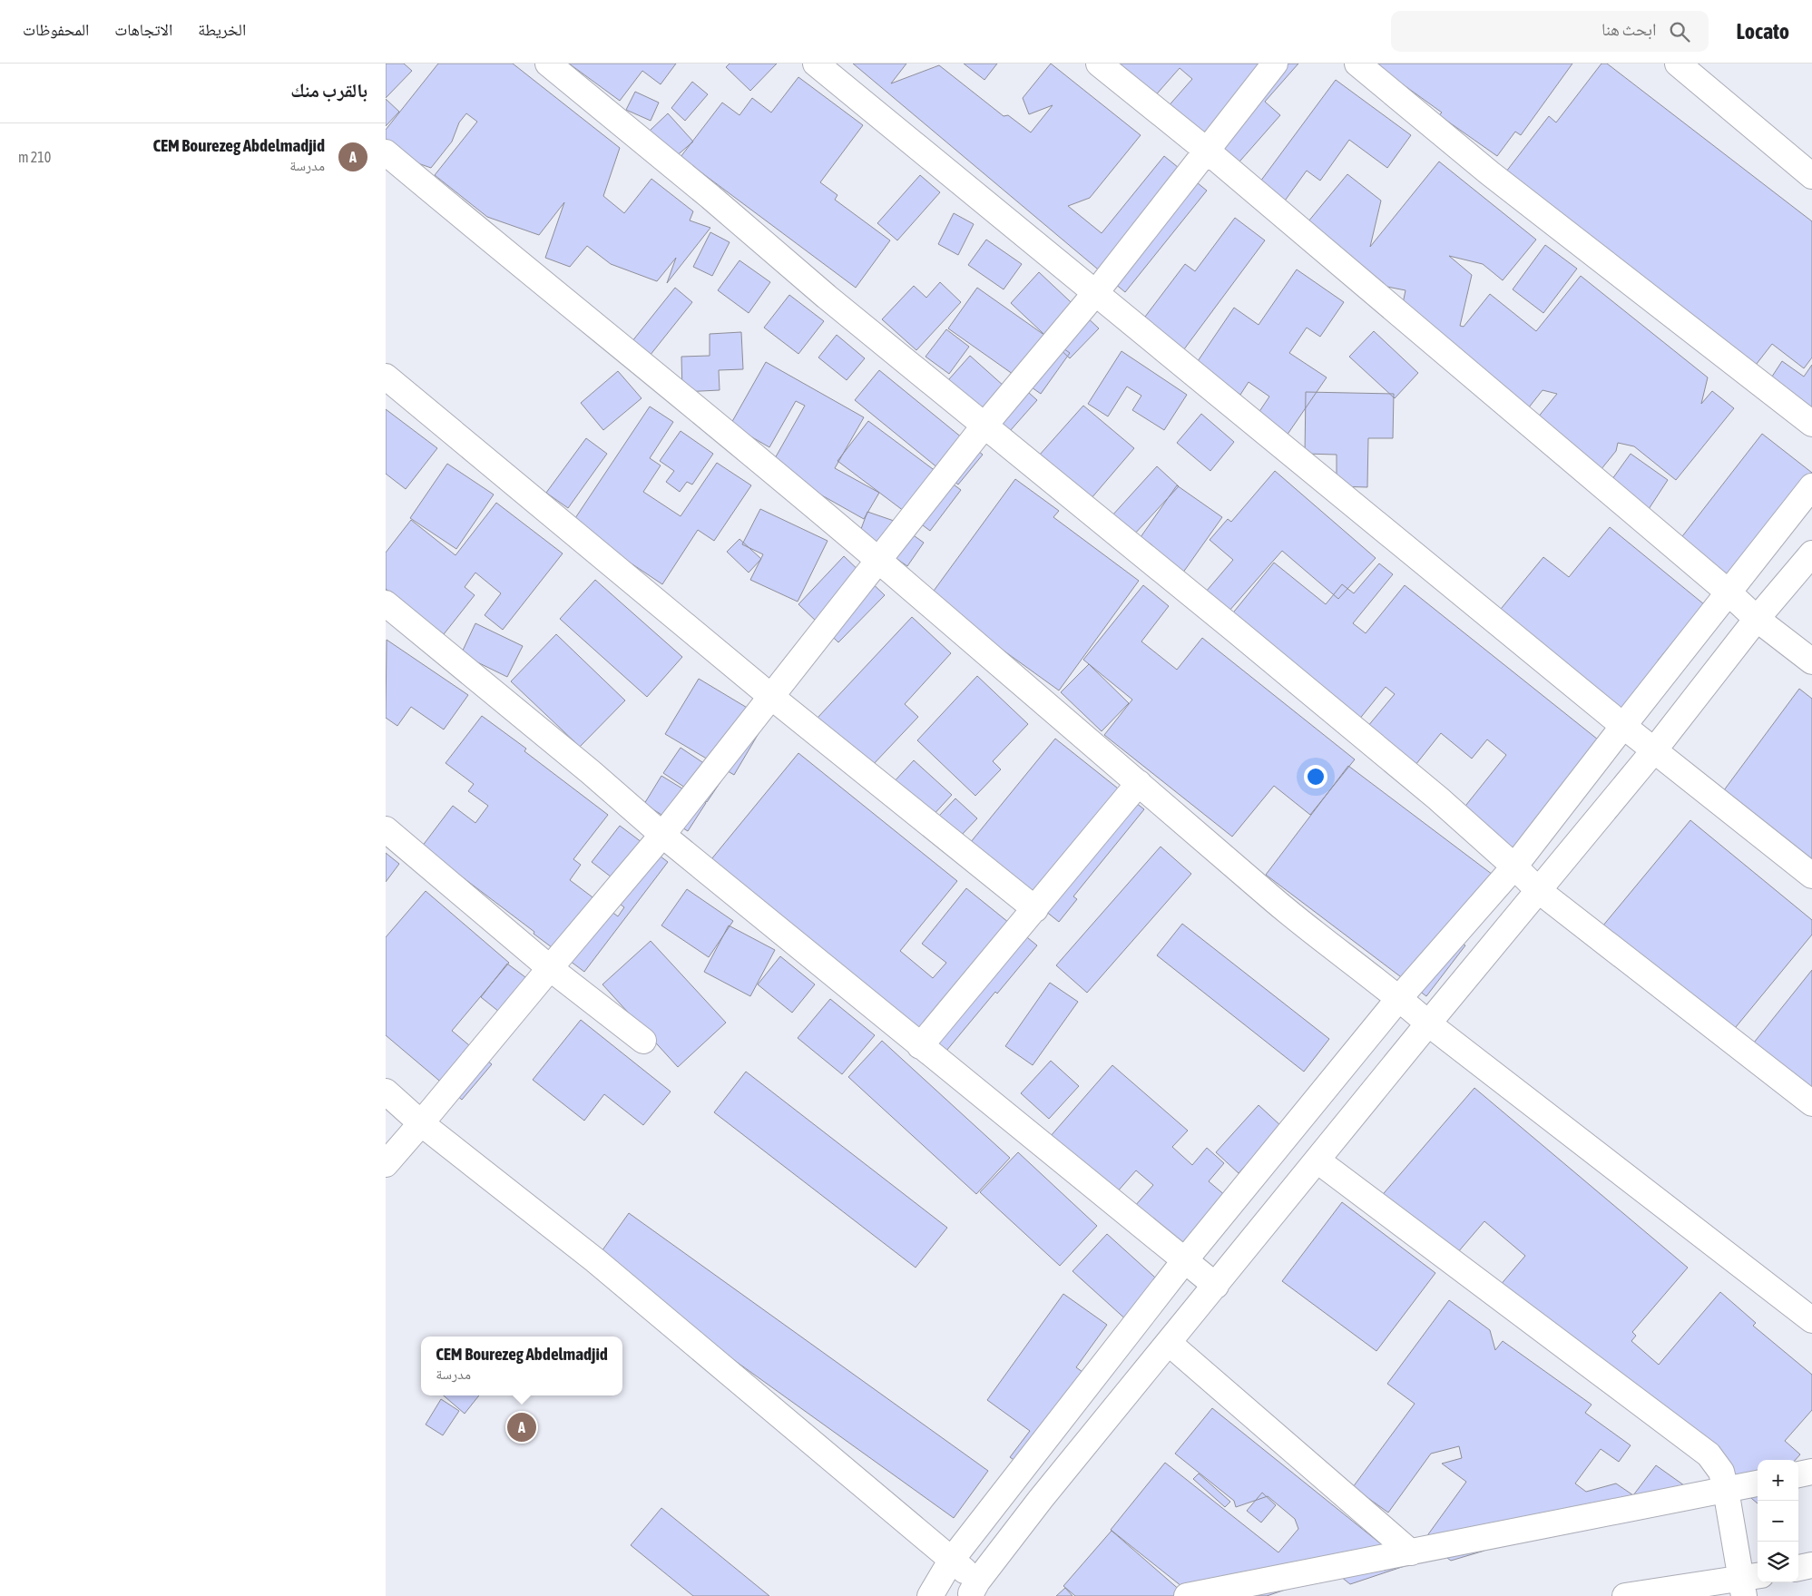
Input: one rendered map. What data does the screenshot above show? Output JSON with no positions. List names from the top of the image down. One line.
{"page":{"header":"Locato","search":"ابحث هنا","nav":["الخريطة","الاتجاهات","المحفوظات"],"heading":"بالقرب منك","list":[{"mark":"A","name":"CEM Bourezeg Abdelmadjid","note":"مدرسة","value":"210 m"}],"popup":["CEM Bourezeg Abdelmadjid","مدرسة"],"pins":"A","map_buttons":["+","−"]}}
